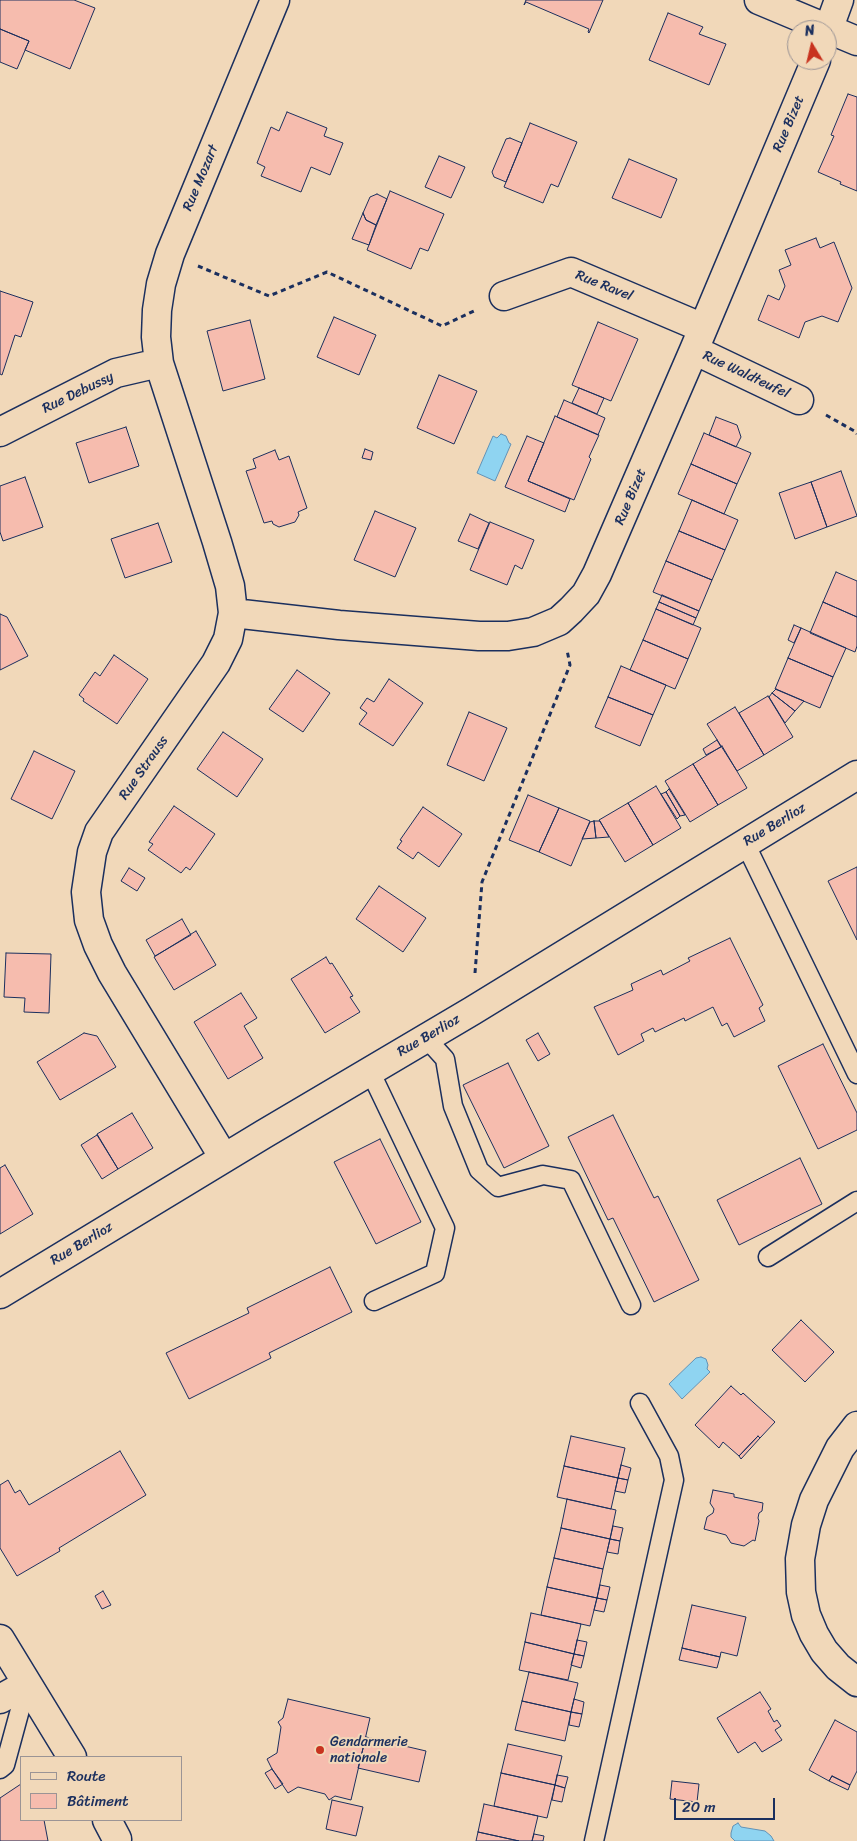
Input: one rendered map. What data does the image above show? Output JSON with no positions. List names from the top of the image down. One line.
{"streets":{"street":["Rue Bizet","Rue Mozart","Rue Ravel","Rue Waldteufel","Rue Debussy","Rue Strauss","Rue Berlioz"]},"crossings":[["Rue Bizet","Rue Ravel"],["Rue Bizet","Rue Waldteufel"],["Rue Bizet","Rue Strauss"],["Rue Mozart","Rue Debussy"],["Rue Mozart","Rue Strauss"],["Rue Ravel","Rue Waldteufel"],["Rue Debussy","Rue Strauss"],["Rue Strauss","Rue Berlioz"]],"places":["Gendarmerie nationale"],"legend":["Route","Bâtiment"],"scale_bar":"20 m","north":"top"}
